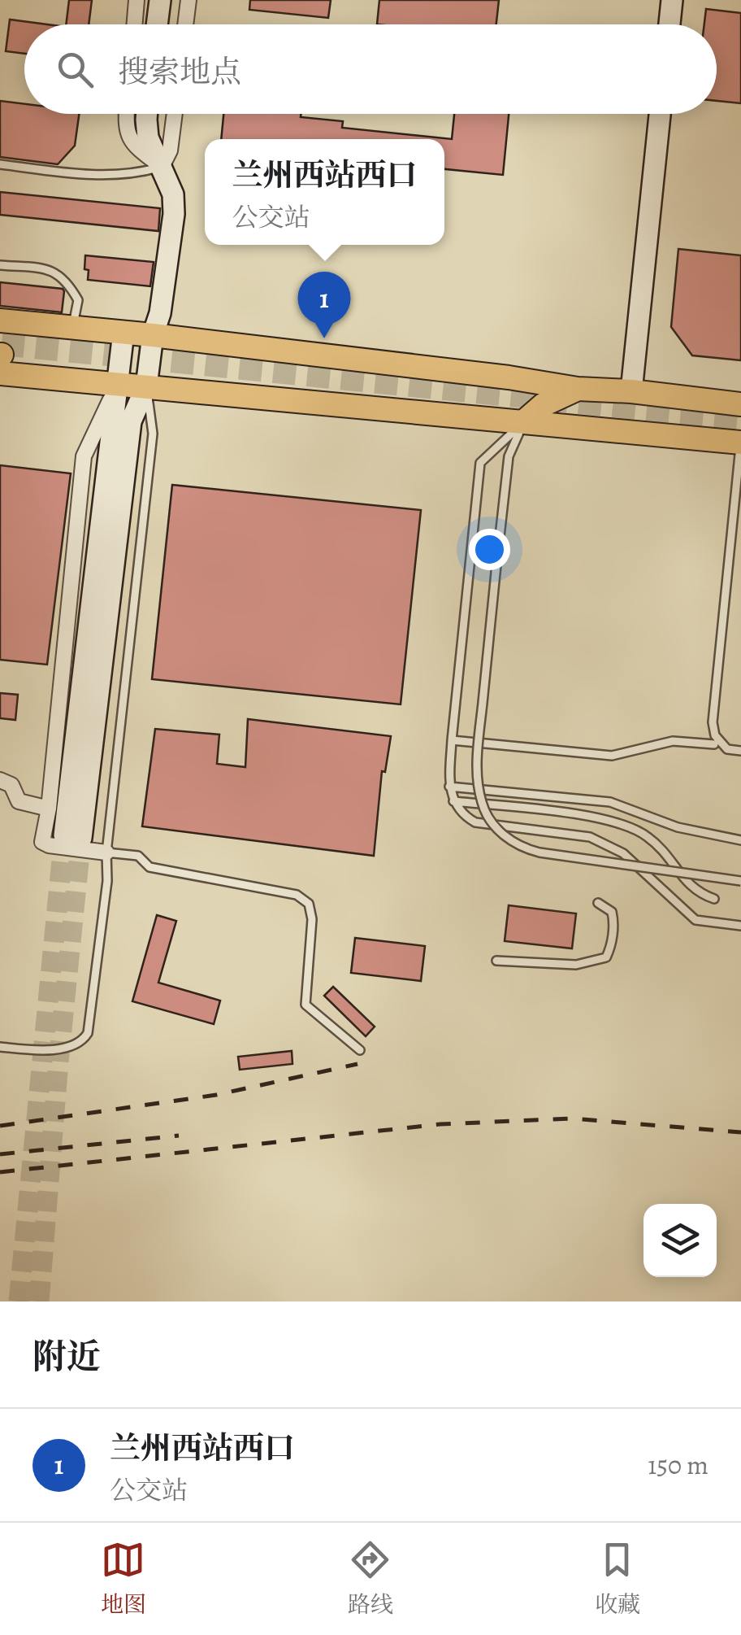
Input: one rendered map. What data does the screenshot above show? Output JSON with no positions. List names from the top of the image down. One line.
{"page":{"search":"搜索地点","popup":["兰州西站西口","公交站"],"pins":"1","heading":"附近","list":[{"mark":"1","name":"兰州西站西口","note":"公交站","value":"150 m"}],"nav":["地图","路线","收藏"]}}
